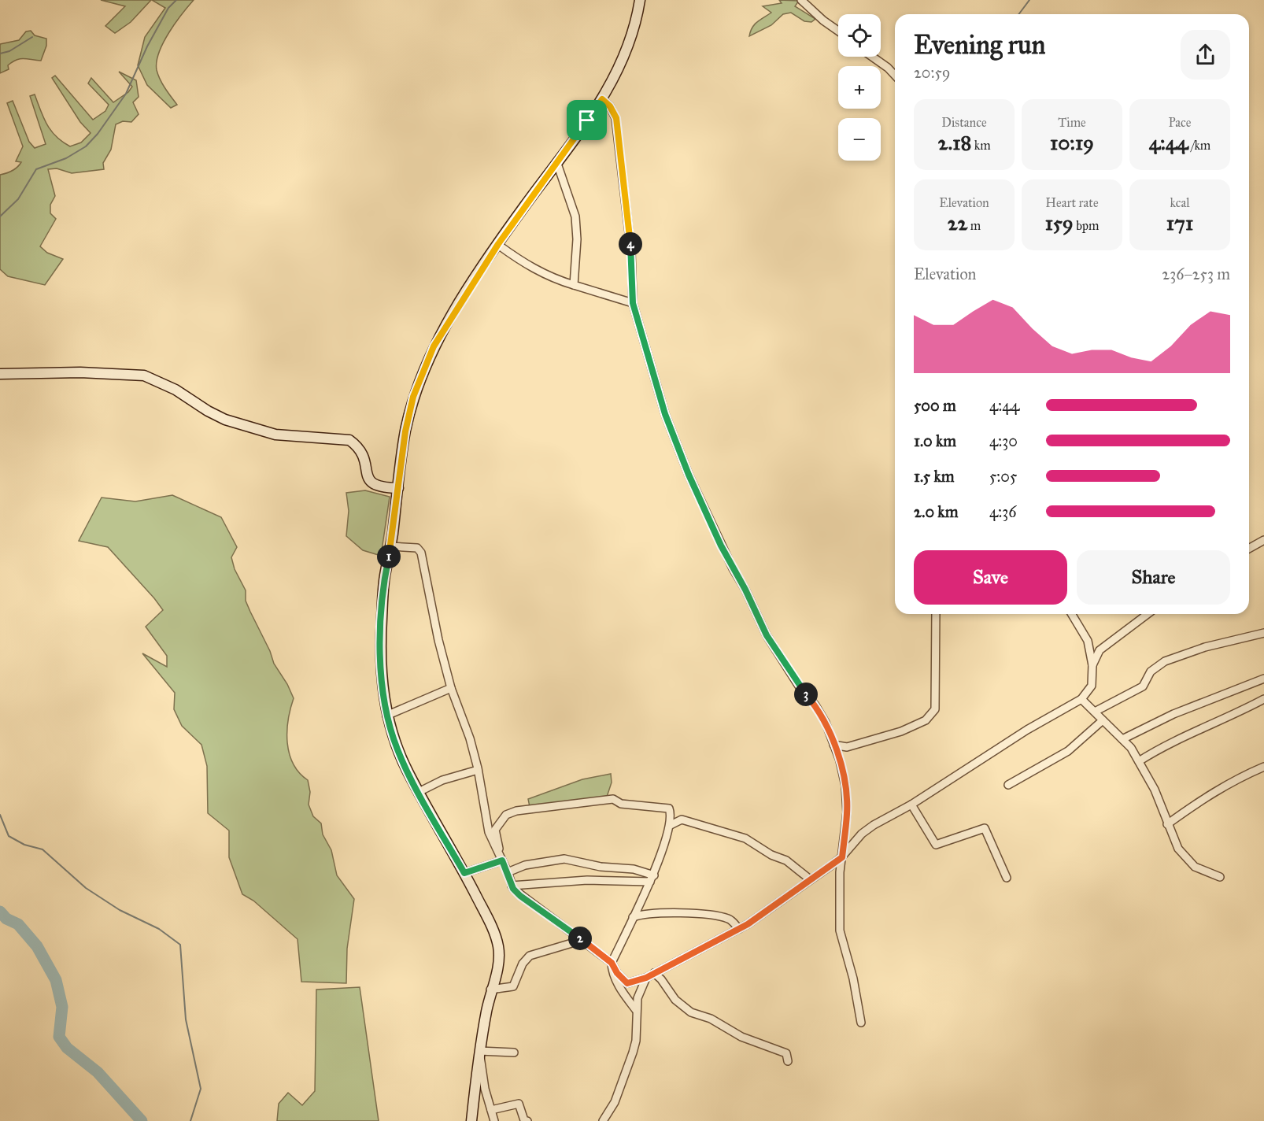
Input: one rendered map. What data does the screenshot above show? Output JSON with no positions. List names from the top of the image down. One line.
{"page":{"map_buttons":["+","−"],"heading":["Evening run","20:59"],"stats":[["Distance","2.18 km"],["Time","10:19"],["Pace","4:44 /km"],["Elevation","22 m"],["Heart rate","159 bpm"],["kcal","171"]],"pins":["4","1","3","2"],"chart":["Elevation","236–253 m"],"list":[{"name":"500 m","note":"4:44"},{"name":"1.0 km","note":"4:30"},{"name":"1.5 km","note":"5:05"},{"name":"2.0 km","note":"4:36"}],"buttons":["Save","Share"]}}
